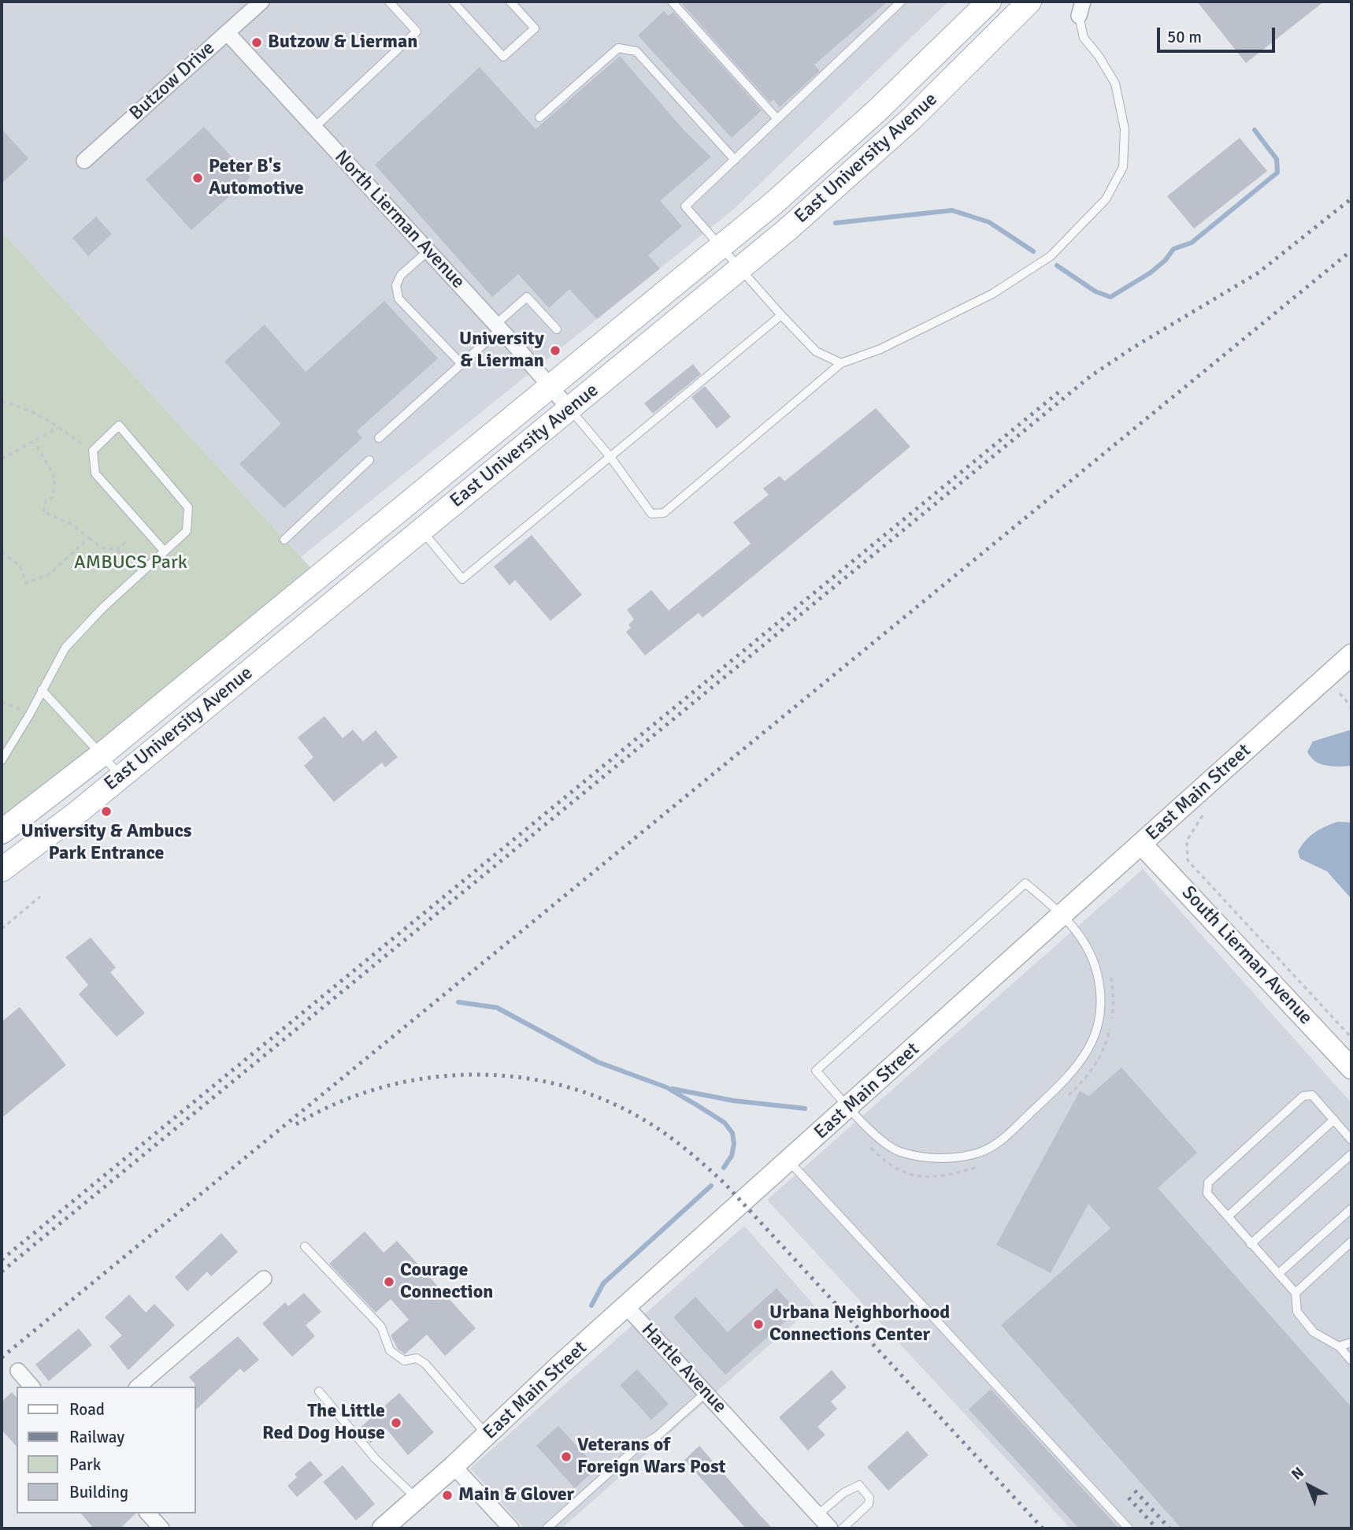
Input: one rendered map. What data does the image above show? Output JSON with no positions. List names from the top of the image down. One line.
{"streets":{"main road":["East University Avenue","East Main Street","South Lierman Avenue"],"street":["Butzow Drive","North Lierman Avenue","Hartle Avenue"]},"crossings":[["Butzow Drive","North Lierman Avenue"],["East University Avenue","North Lierman Avenue"],["East Main Street","South Lierman Avenue"],["East Main Street","Hartle Avenue"]],"parks":["AMBUCS Park"],"places":["Butzow & Lierman","Peter B's Automotive","University & Lierman","University & Ambucs Park Entrance","Courage Connection","Urbana Neighborhood Connections Center","The Little Red Dog House","Veterans of Foreign Wars Post","Main & Glover"],"legend":["Road","Railway","Park","Building"],"scale_bar":"50 m","north":"top left"}
